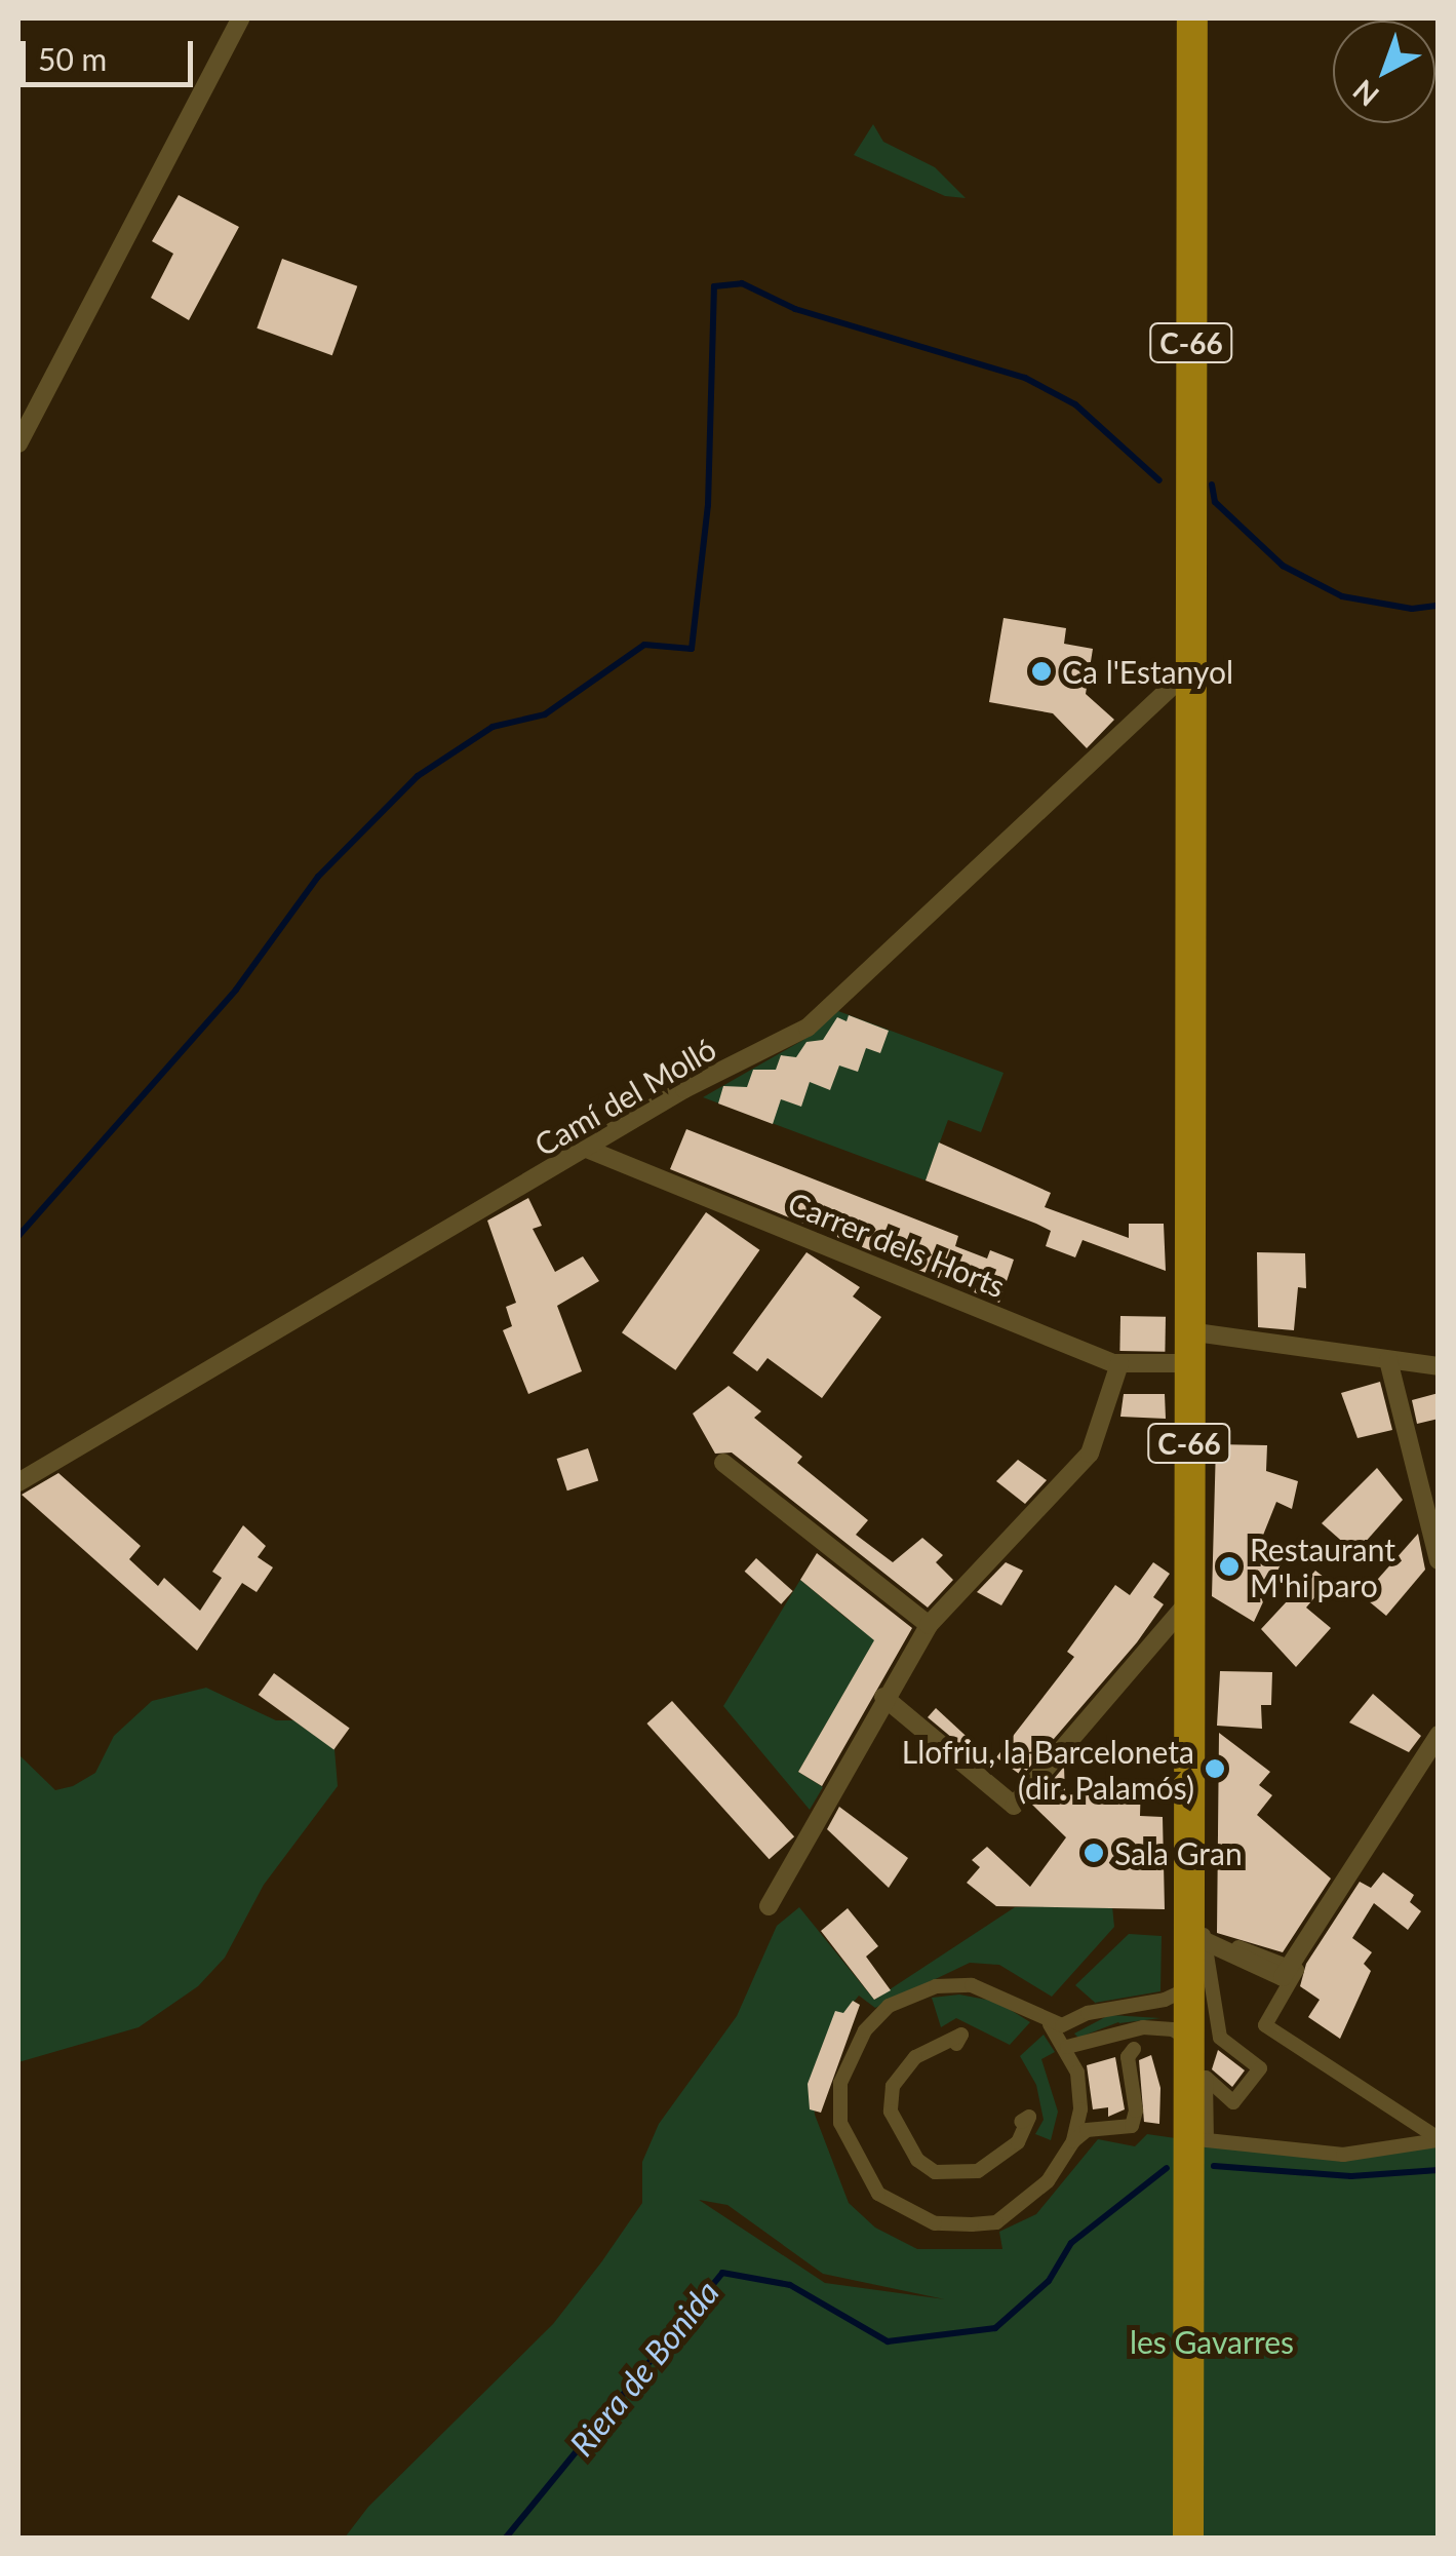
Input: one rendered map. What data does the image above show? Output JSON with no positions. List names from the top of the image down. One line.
{"streets":{"main road":["C-66"],"street":["Camí del Molló","Carrer dels Horts"]},"crossings":[["C-66","Camí del Molló"],["C-66","Carrer dels Horts"],["Camí del Molló","Carrer dels Horts"]],"water":["Riera de Bonida"],"parks":["les Gavarres"],"places":["Ca l'Estanyol","Restaurant M'hi paro","Llofriu, la Barceloneta (dir. Palamós)","Sala Gran"],"scale_bar":"50 m","north":"bottom left"}
